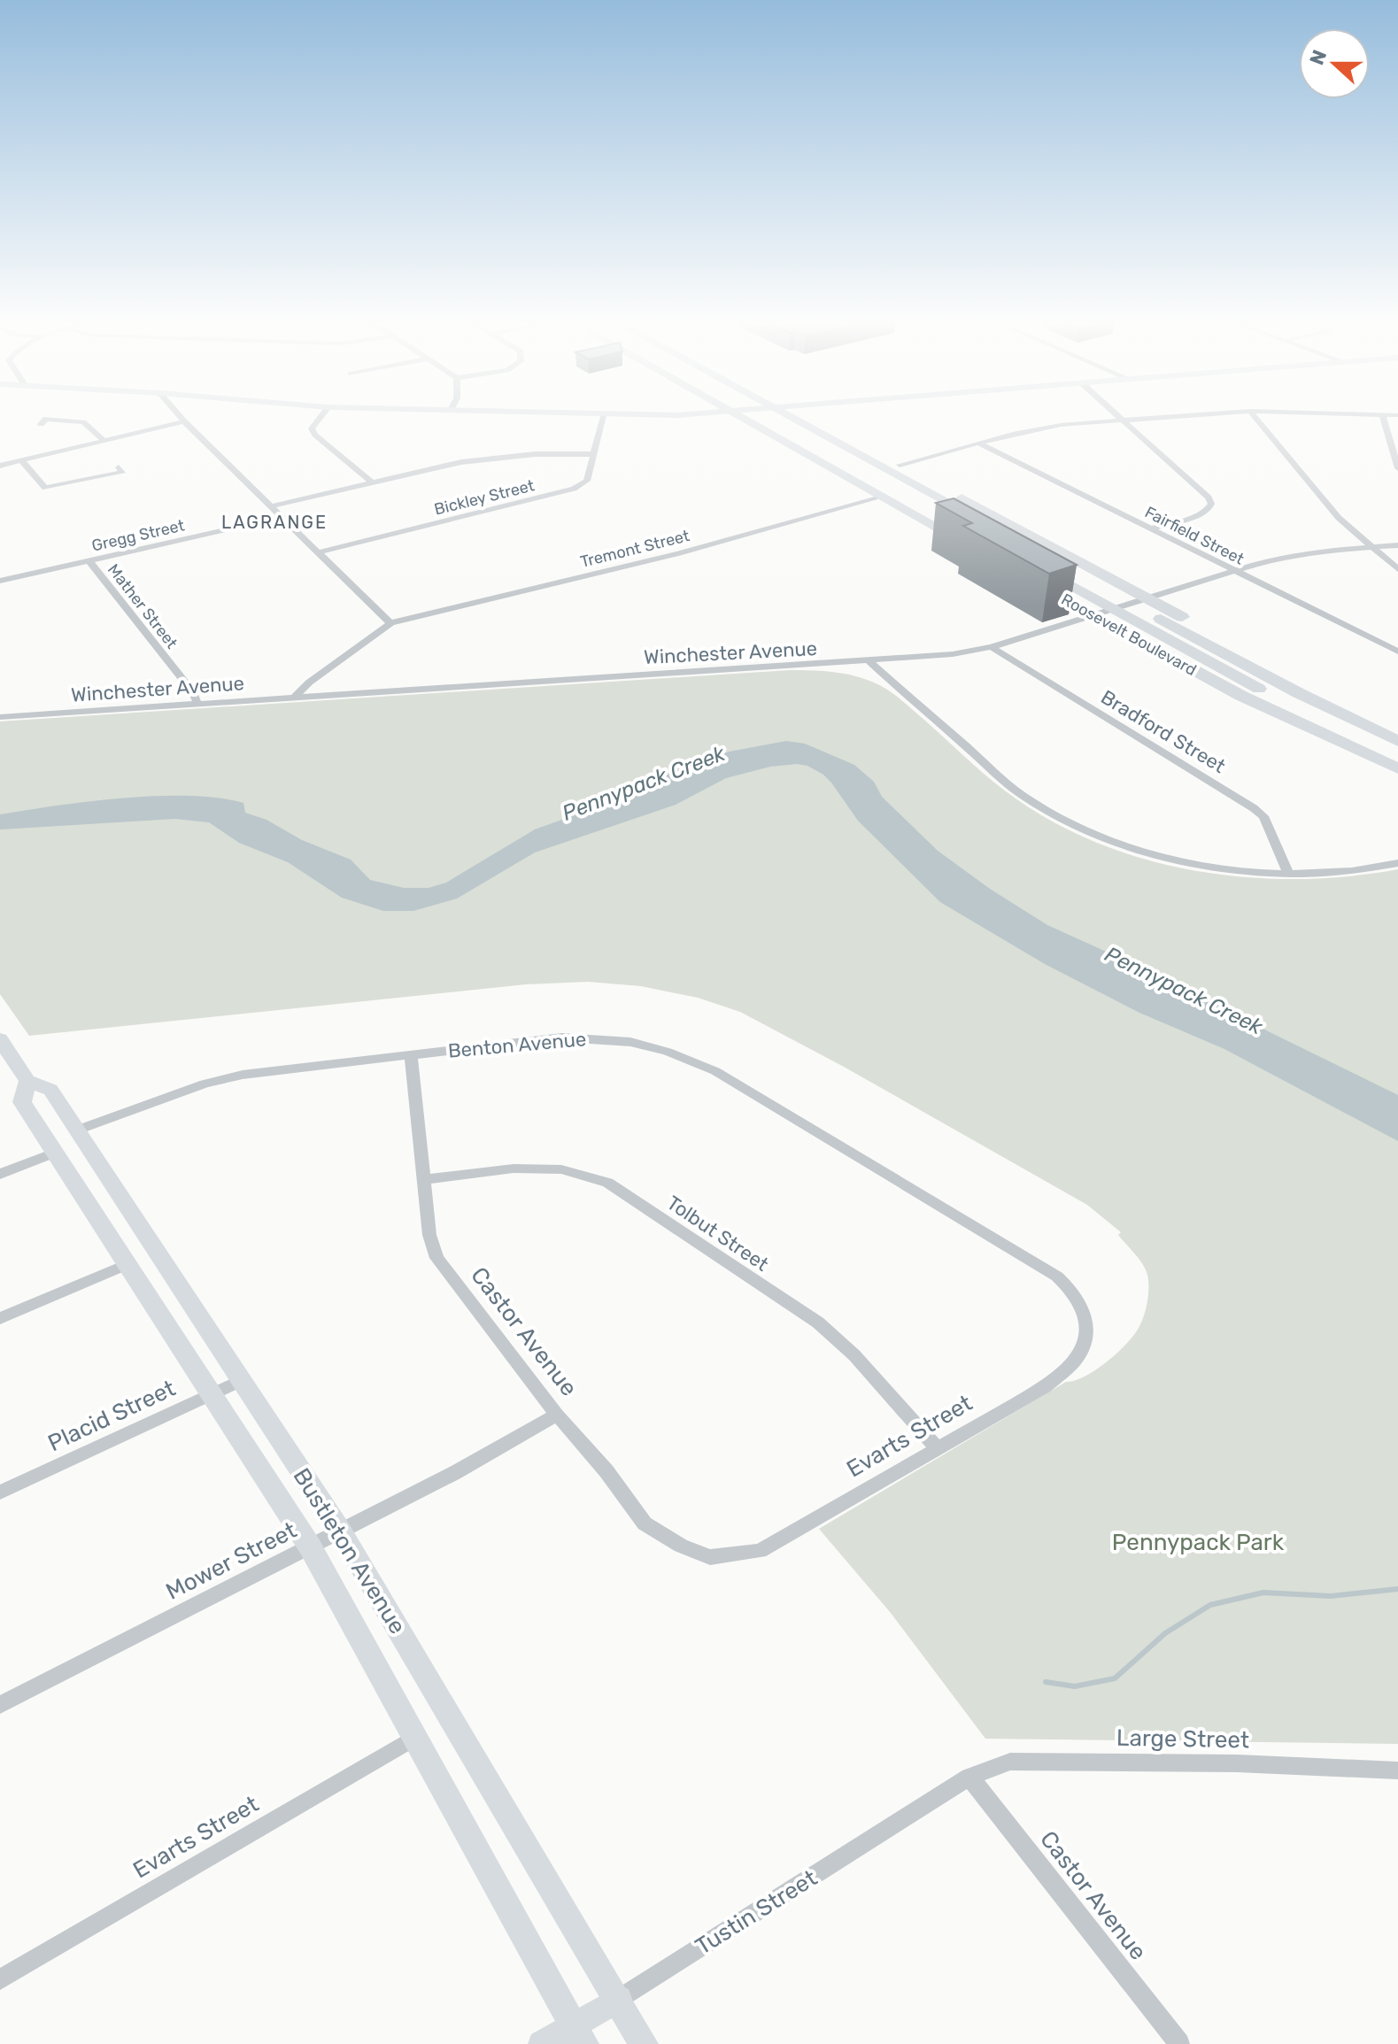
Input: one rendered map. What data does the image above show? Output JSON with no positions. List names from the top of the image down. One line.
{"streets":{"highway":["Roosevelt Boulevard"],"main road":["Bustleton Avenue","Tustin Street"],"street":["Bickley Street","Gregg Street","Fairfield Street","Tremont Street","Mather Street","Winchester Avenue","Bradford Street","Benton Avenue","Tolbut Street","Castor Avenue","Placid Street","Evarts Street","Mower Street","Large Street"]},"crossings":[["Gregg Street","Mather Street"],["Fairfield Street","Winchester Avenue"],["Mather Street","Winchester Avenue"],["Roosevelt Boulevard","Winchester Avenue"],["Winchester Avenue","Bradford Street"],["Benton Avenue","Castor Avenue"],["Benton Avenue","Evarts Street"],["Benton Avenue","Bustleton Avenue"],["Tolbut Street","Castor Avenue"],["Tolbut Street","Evarts Street"],["Castor Avenue","Evarts Street"],["Castor Avenue","Mower Street"],["Castor Avenue","Large Street"],["Castor Avenue","Tustin Street"],["Placid Street","Bustleton Avenue"],["Evarts Street","Bustleton Avenue"],["Bustleton Avenue","Mower Street"],["Bustleton Avenue","Tustin Street"],["Large Street","Tustin Street"]],"districts":["LAGRANGE"],"water":["Pennypack Creek"],"parks":["Pennypack Park"],"north":"left"}
